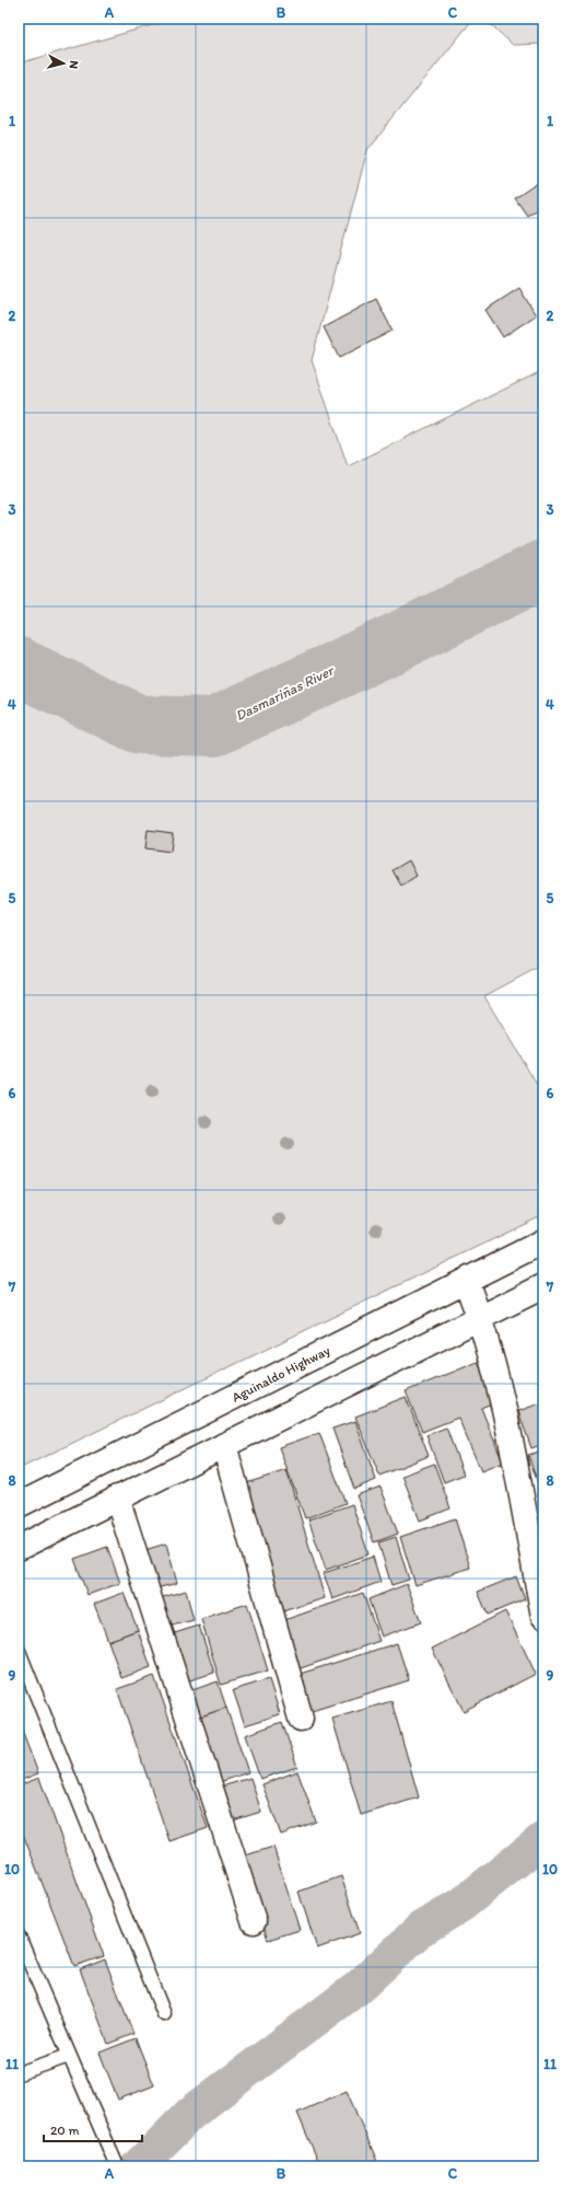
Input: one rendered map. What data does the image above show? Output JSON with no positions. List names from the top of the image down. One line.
{"streets":{"main road":["Aguinaldo Highway"]},"water":["Dasmariñas River"],"scale_bar":"20 m","north":"right","grid":{"columns":["A","B","C"],"rows":["1","2","3","4","5","6","7","8","9","10","11"]}}
